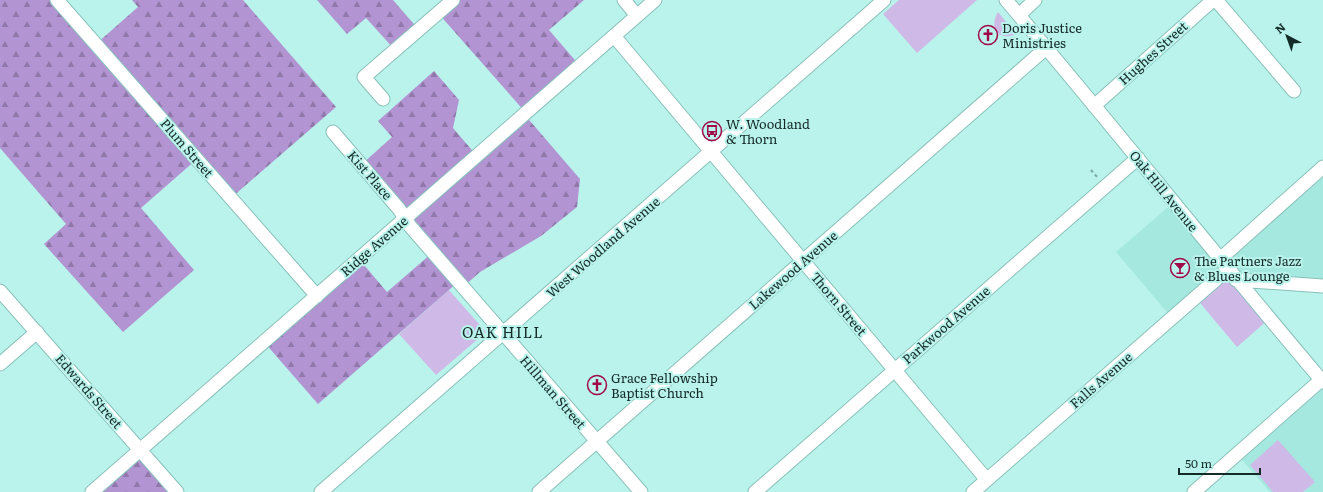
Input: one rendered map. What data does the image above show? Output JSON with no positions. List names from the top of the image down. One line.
{"streets":{"street":["Hughes Street","Plum Street","Kist Place","Oak Hill Avenue","Ridge Avenue","West Woodland Avenue","Lakewood Avenue","Thorn Street","Parkwood Avenue","Falls Avenue","Edwards Street","Hillman Street"]},"crossings":[["Hughes Street","Oak Hill Avenue"],["Plum Street","Ridge Avenue"],["Kist Place","Ridge Avenue"],["Kist Place","Hillman Street"],["Oak Hill Avenue","Lakewood Avenue"],["Oak Hill Avenue","Parkwood Avenue"],["Oak Hill Avenue","Falls Avenue"],["Ridge Avenue","Thorn Street"],["Ridge Avenue","Edwards Street"],["Ridge Avenue","Hillman Street"],["West Woodland Avenue","Thorn Street"],["West Woodland Avenue","Hillman Street"],["Lakewood Avenue","Thorn Street"],["Lakewood Avenue","Hillman Street"],["Thorn Street","Parkwood Avenue"],["Thorn Street","Falls Avenue"]],"districts":["OAK HILL"],"places":{"church":["Doris Justice Ministries","Grace Fellowship Baptist Church"],"bus stop":["W. Woodland & Thorn"],"bar":["The Partners Jazz & Blues Lounge"]},"scale_bar":"50 m","north":"top left"}
